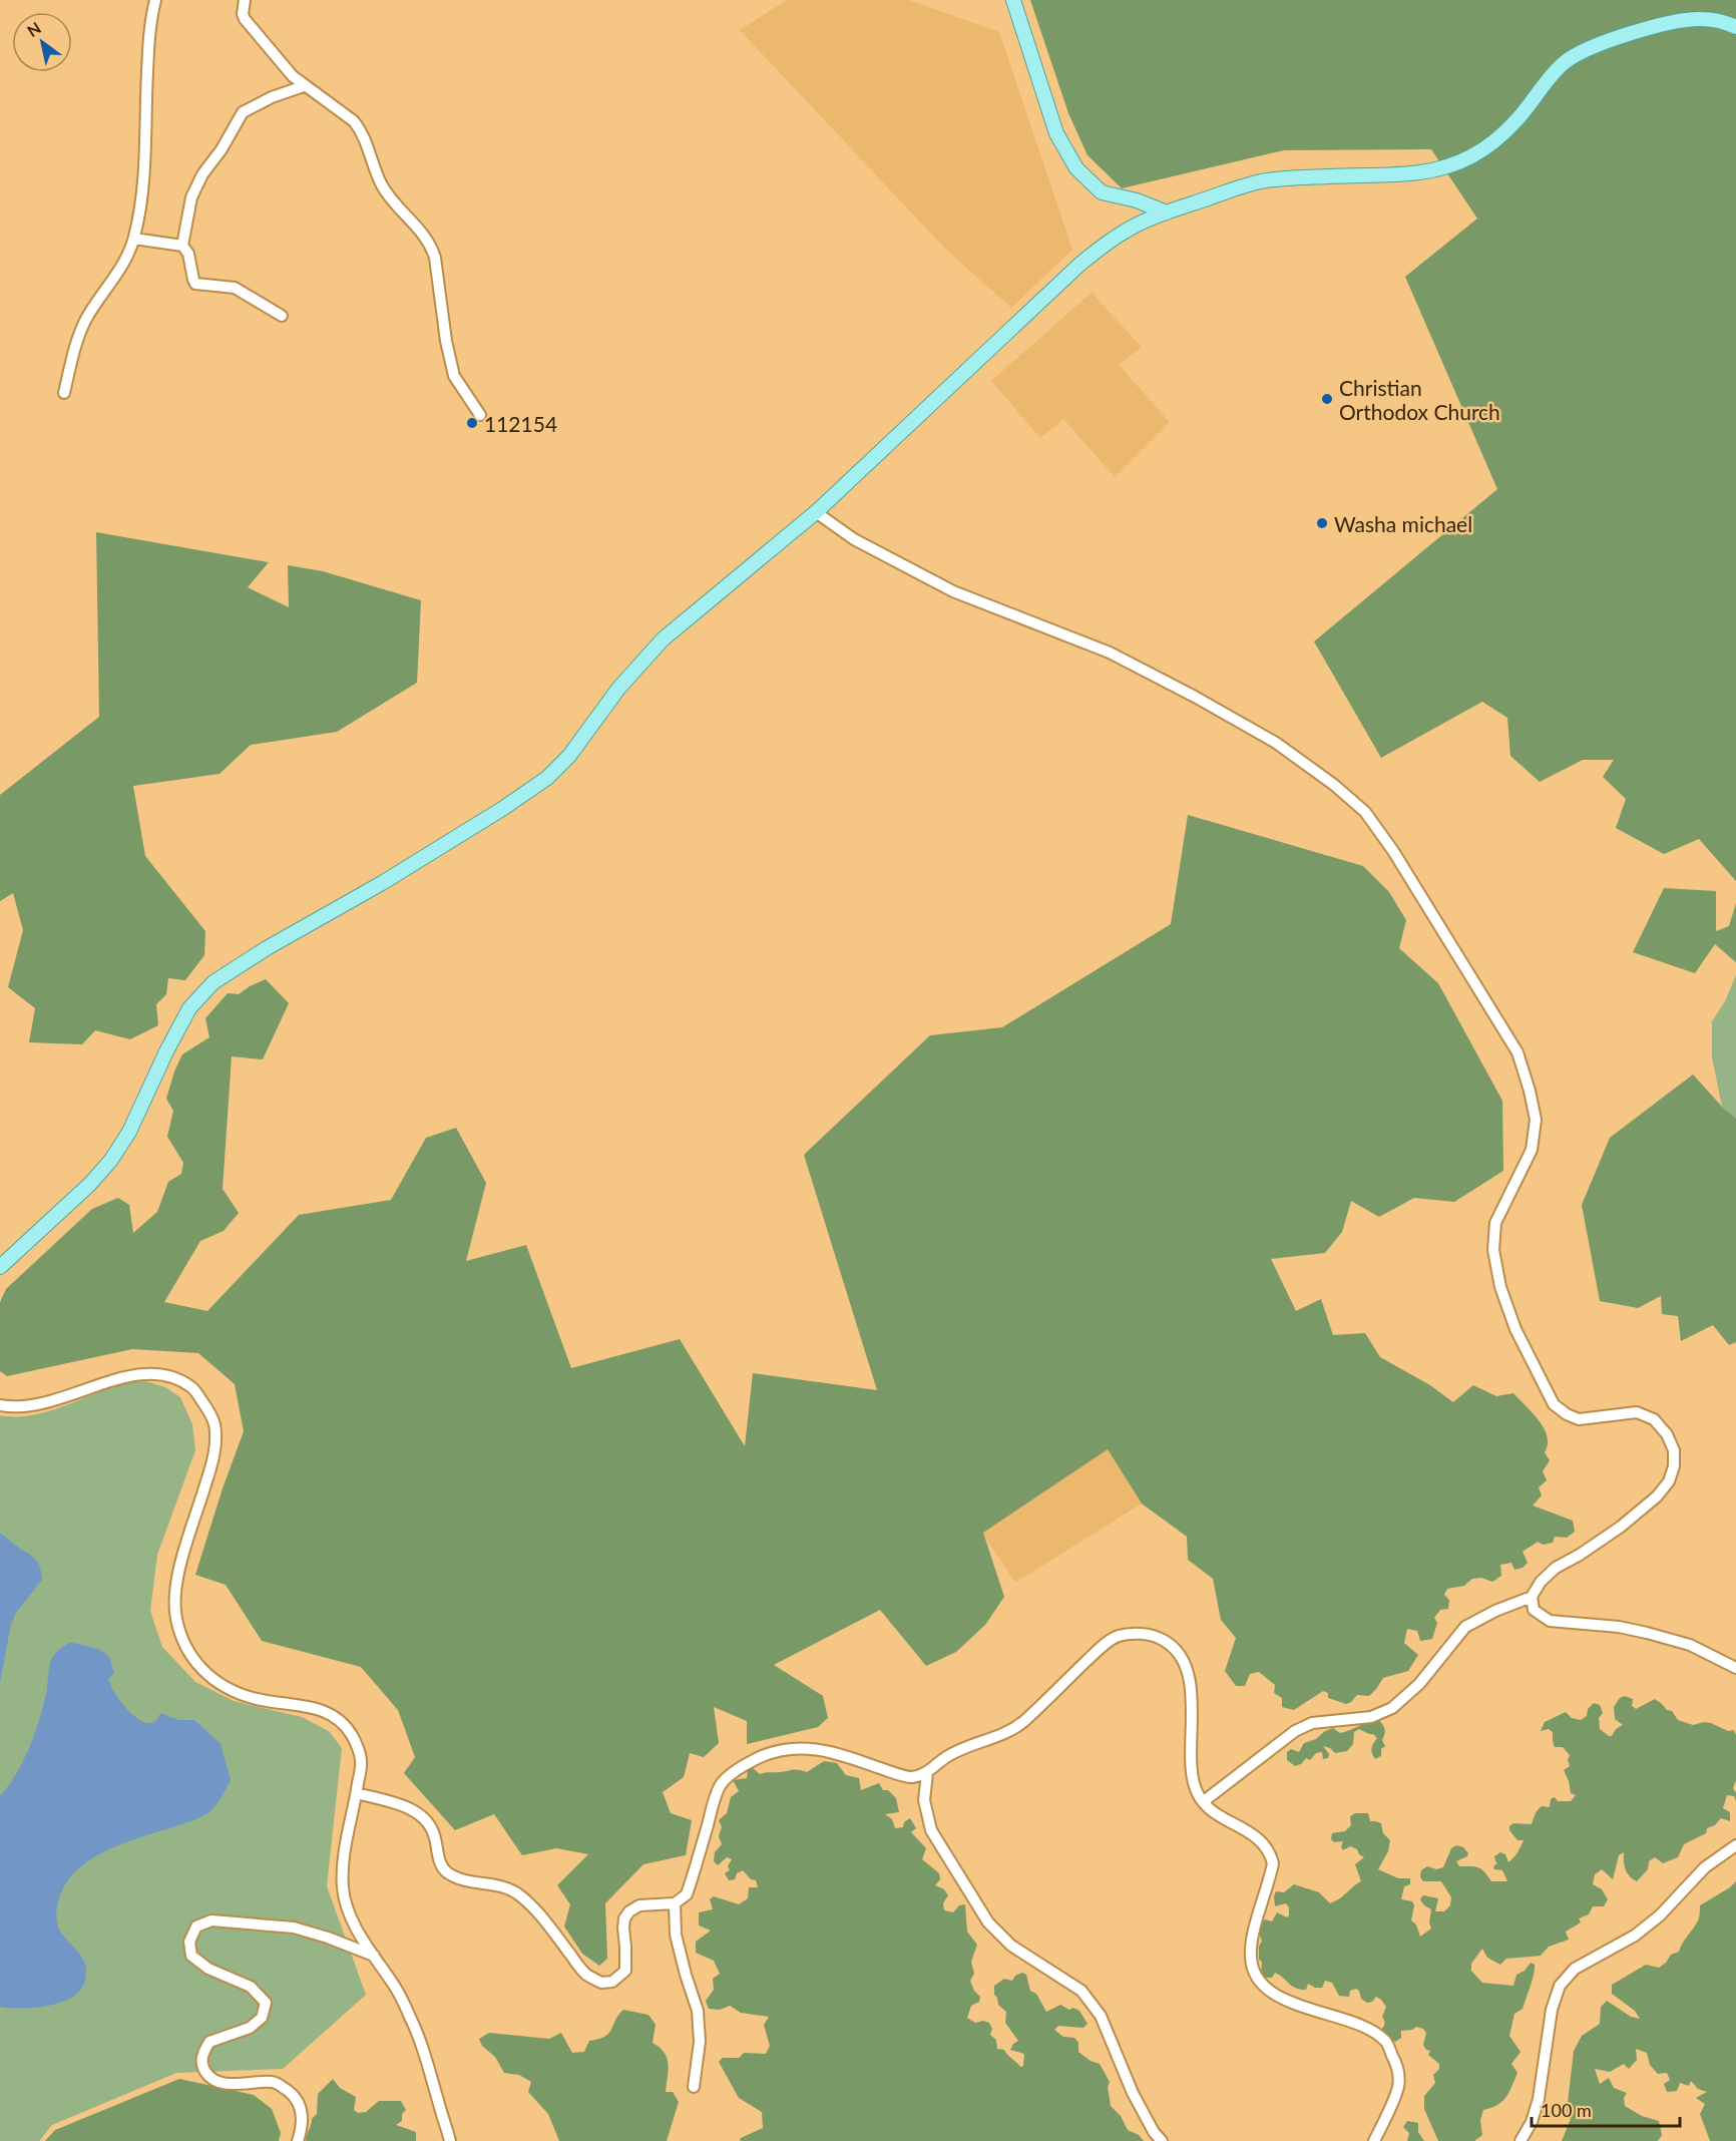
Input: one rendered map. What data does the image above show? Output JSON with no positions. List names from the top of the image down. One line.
{"places":["Christian Orthodox Church","112154","Washa michael"],"scale_bar":"100 m","north":"top left"}
